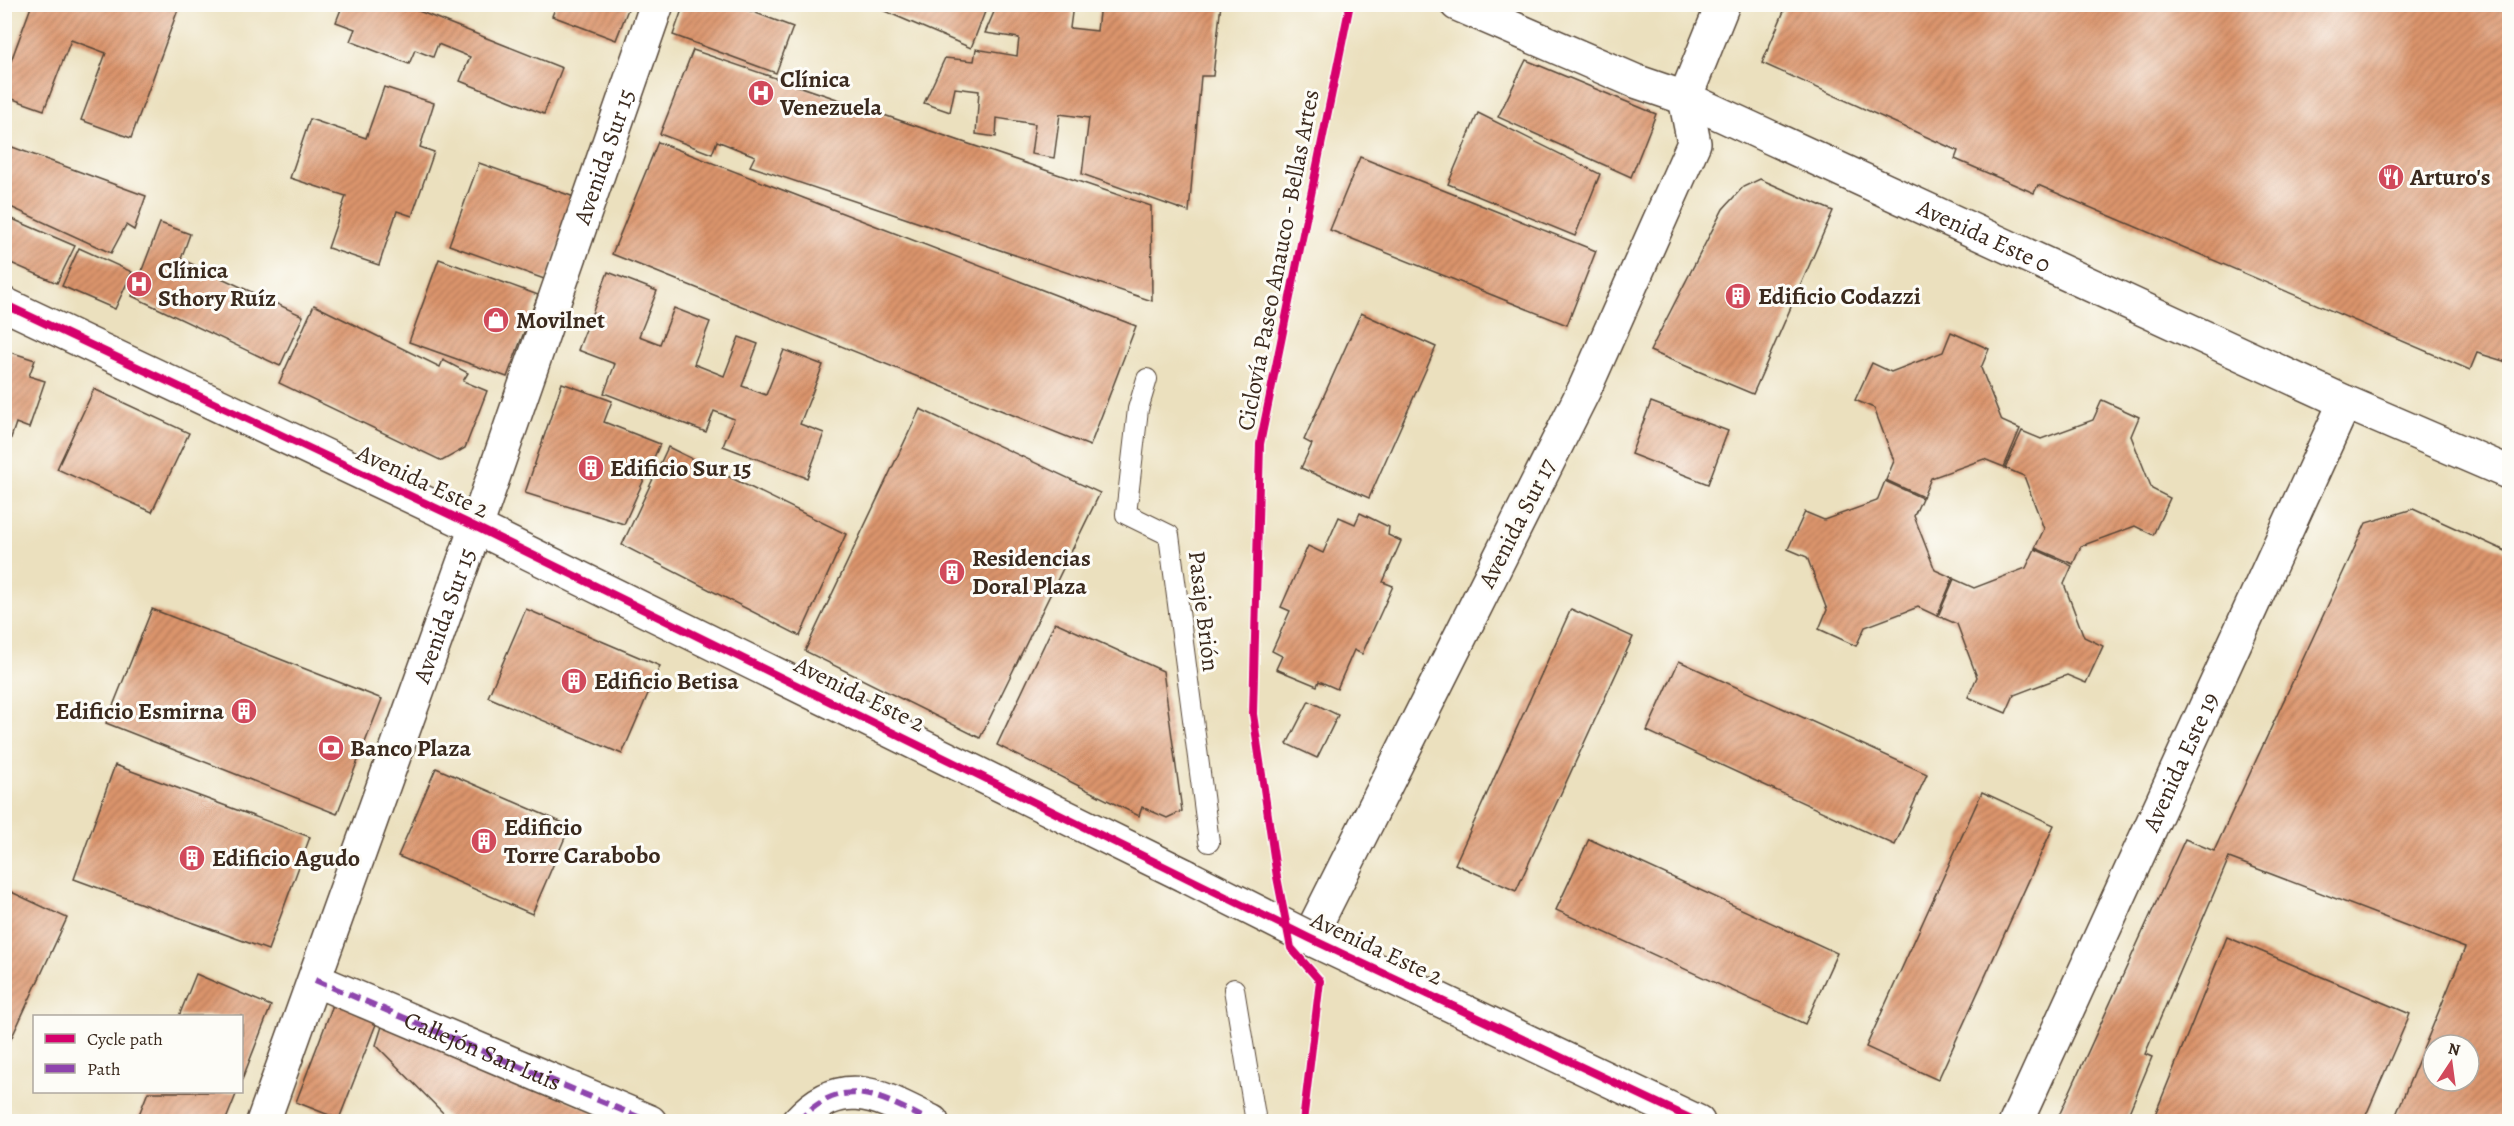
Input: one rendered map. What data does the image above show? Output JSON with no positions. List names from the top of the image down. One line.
{"streets":{"street":["Avenida Sur 15","Avenida Este 0","Avenida Este 2","Avenida Sur 17","Avenida Este 19","Callejón San Luis"],"lane":["Pasaje Brión"],"cycle path":["Ciclovía Paseo Anauco - Bellas Artes"]},"crossings":[["Avenida Sur 15","Avenida Este 2"],["Avenida Sur 15","Callejón San Luis"],["Avenida Este 0","Avenida Sur 17"],["Avenida Este 0","Avenida Este 19"],["Avenida Este 2","Avenida Sur 17"]],"places":{"hospital":["Clínica Venezuela","Clínica Sthory Ruíz"],"restaurant":["Arturo's"],"building":["Edificio Codazzi","Edificio Sur 15","Residencias Doral Plaza","Edificio Betisa","Edificio Esmirna","Edificio Torre Carabobo","Edificio Agudo"],"shop":["Movilnet"],"bank":["Banco Plaza"]},"legend":["Cycle path","Path"],"north":"top"}
